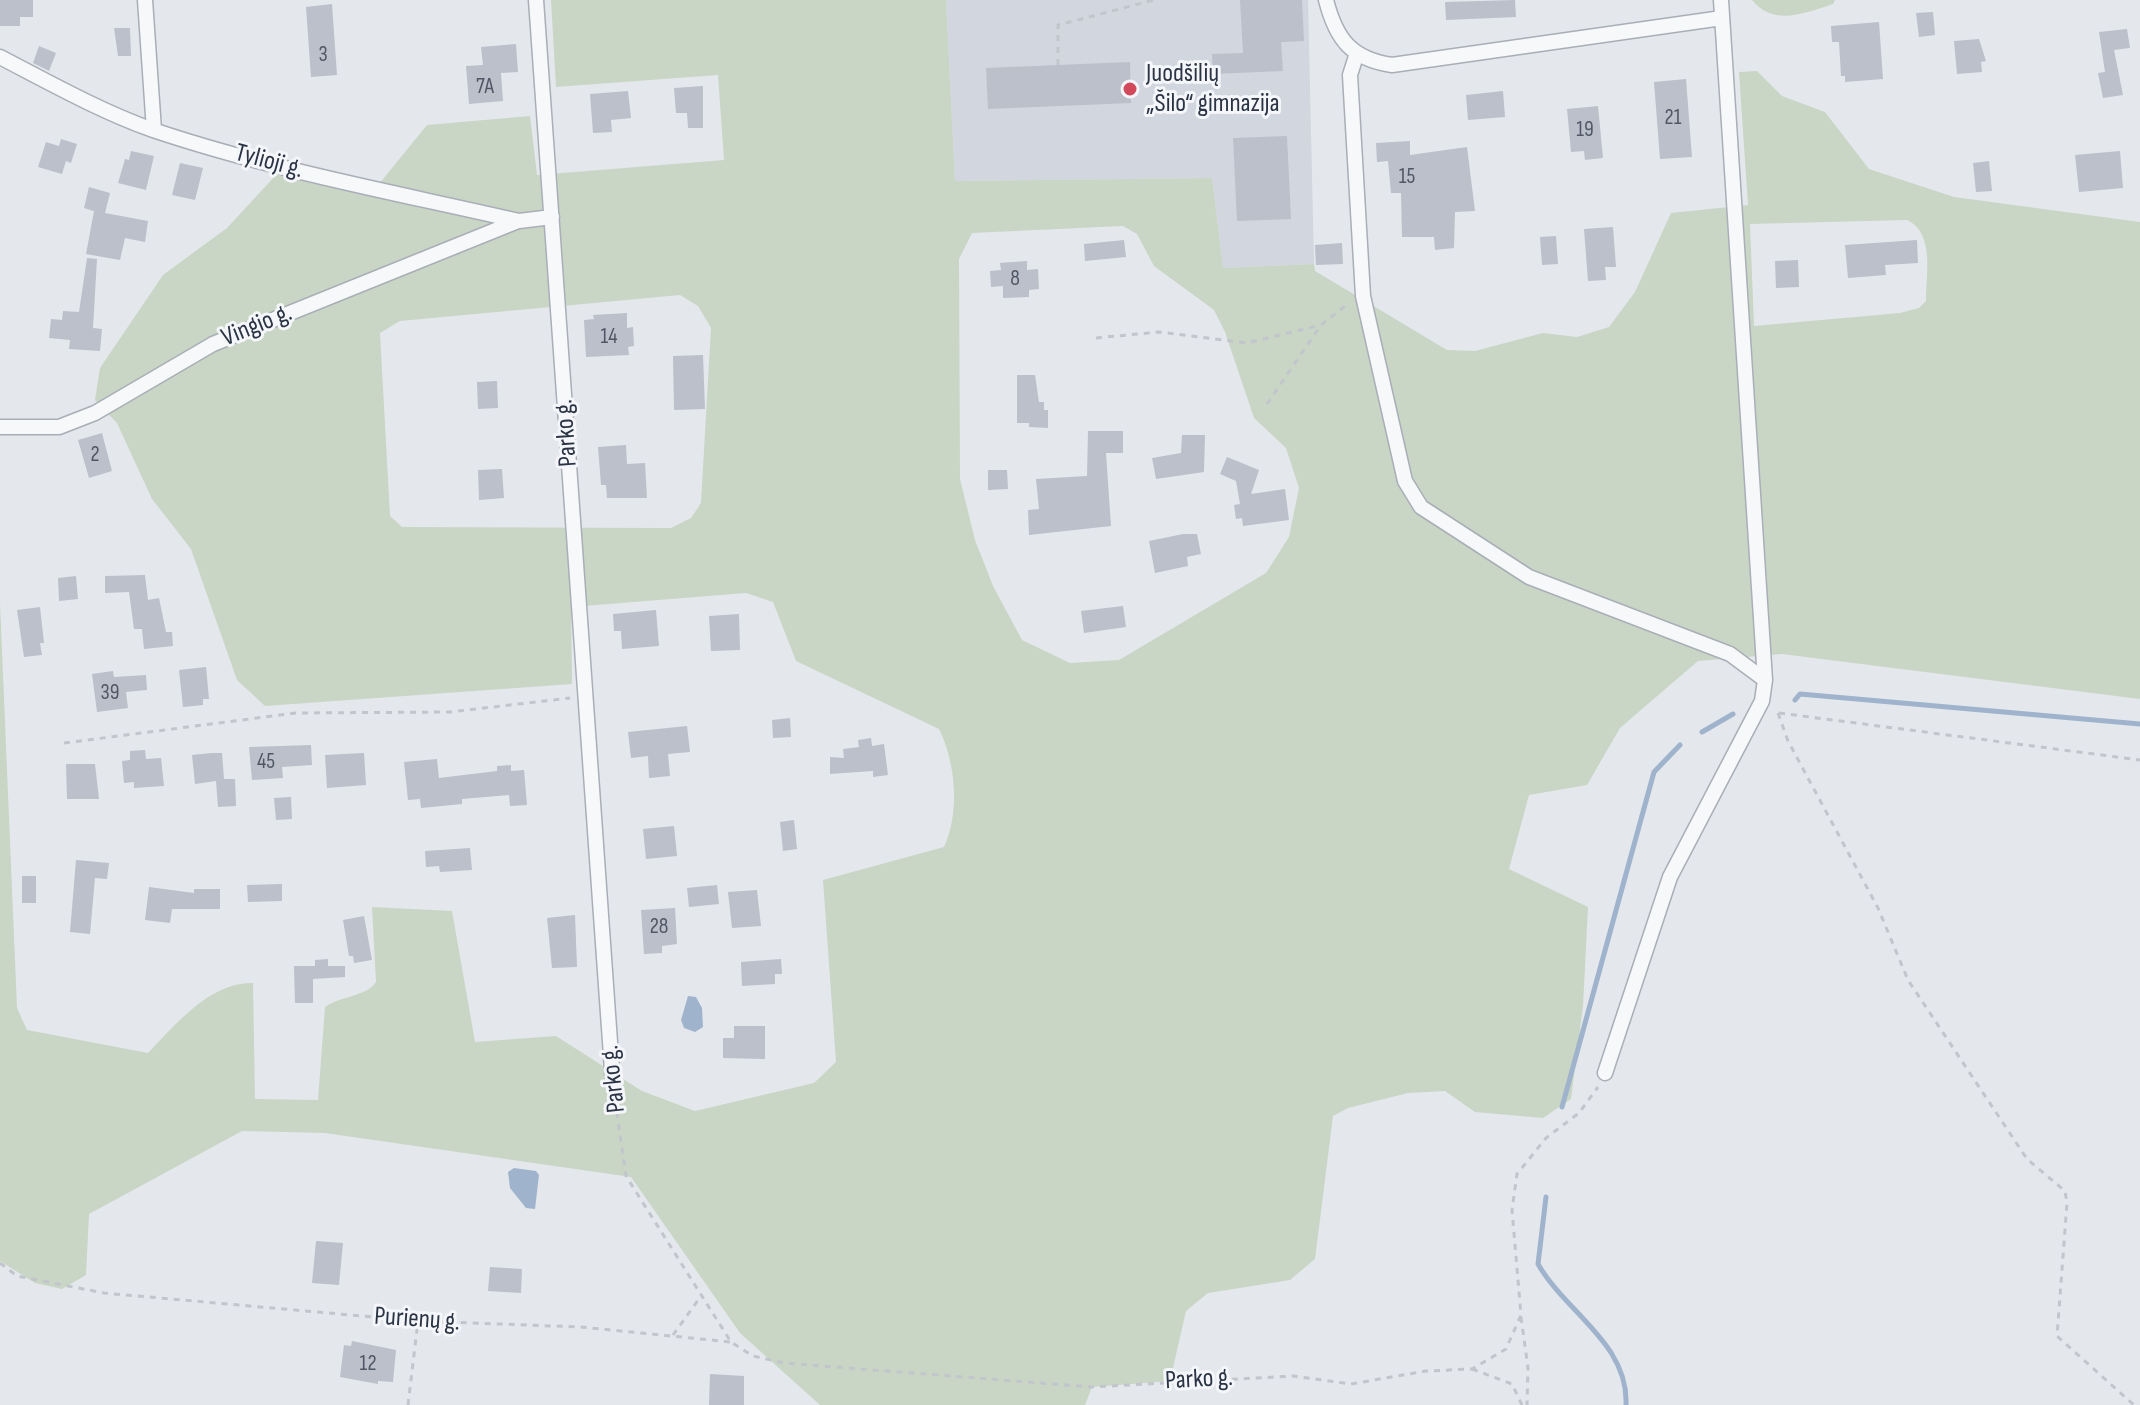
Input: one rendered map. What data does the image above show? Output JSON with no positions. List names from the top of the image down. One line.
{"streets":{"street":["Tylioji g.","Vingio g.","Parko g."],"path":["Purienų g."]},"crossings":[["Tylioji g.","Vingio g."],["Tylioji g.","Parko g."],["Parko g.","Purienų g."]],"places":["Juodšilių „Šilo“ gimnazija"],"house_numbers":["3","7A","21","19","15","8","14","2","39","45","28","12"]}
